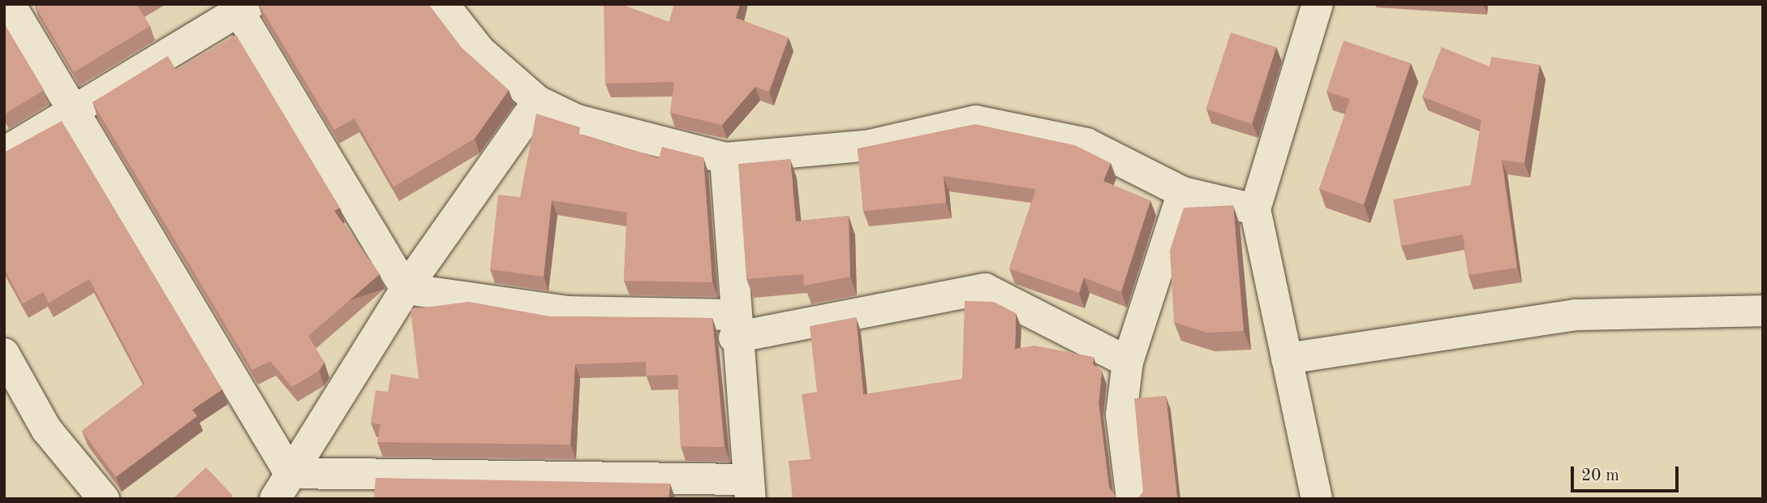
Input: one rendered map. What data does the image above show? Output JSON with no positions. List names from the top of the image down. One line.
{"scale_bar":"20 m"}
